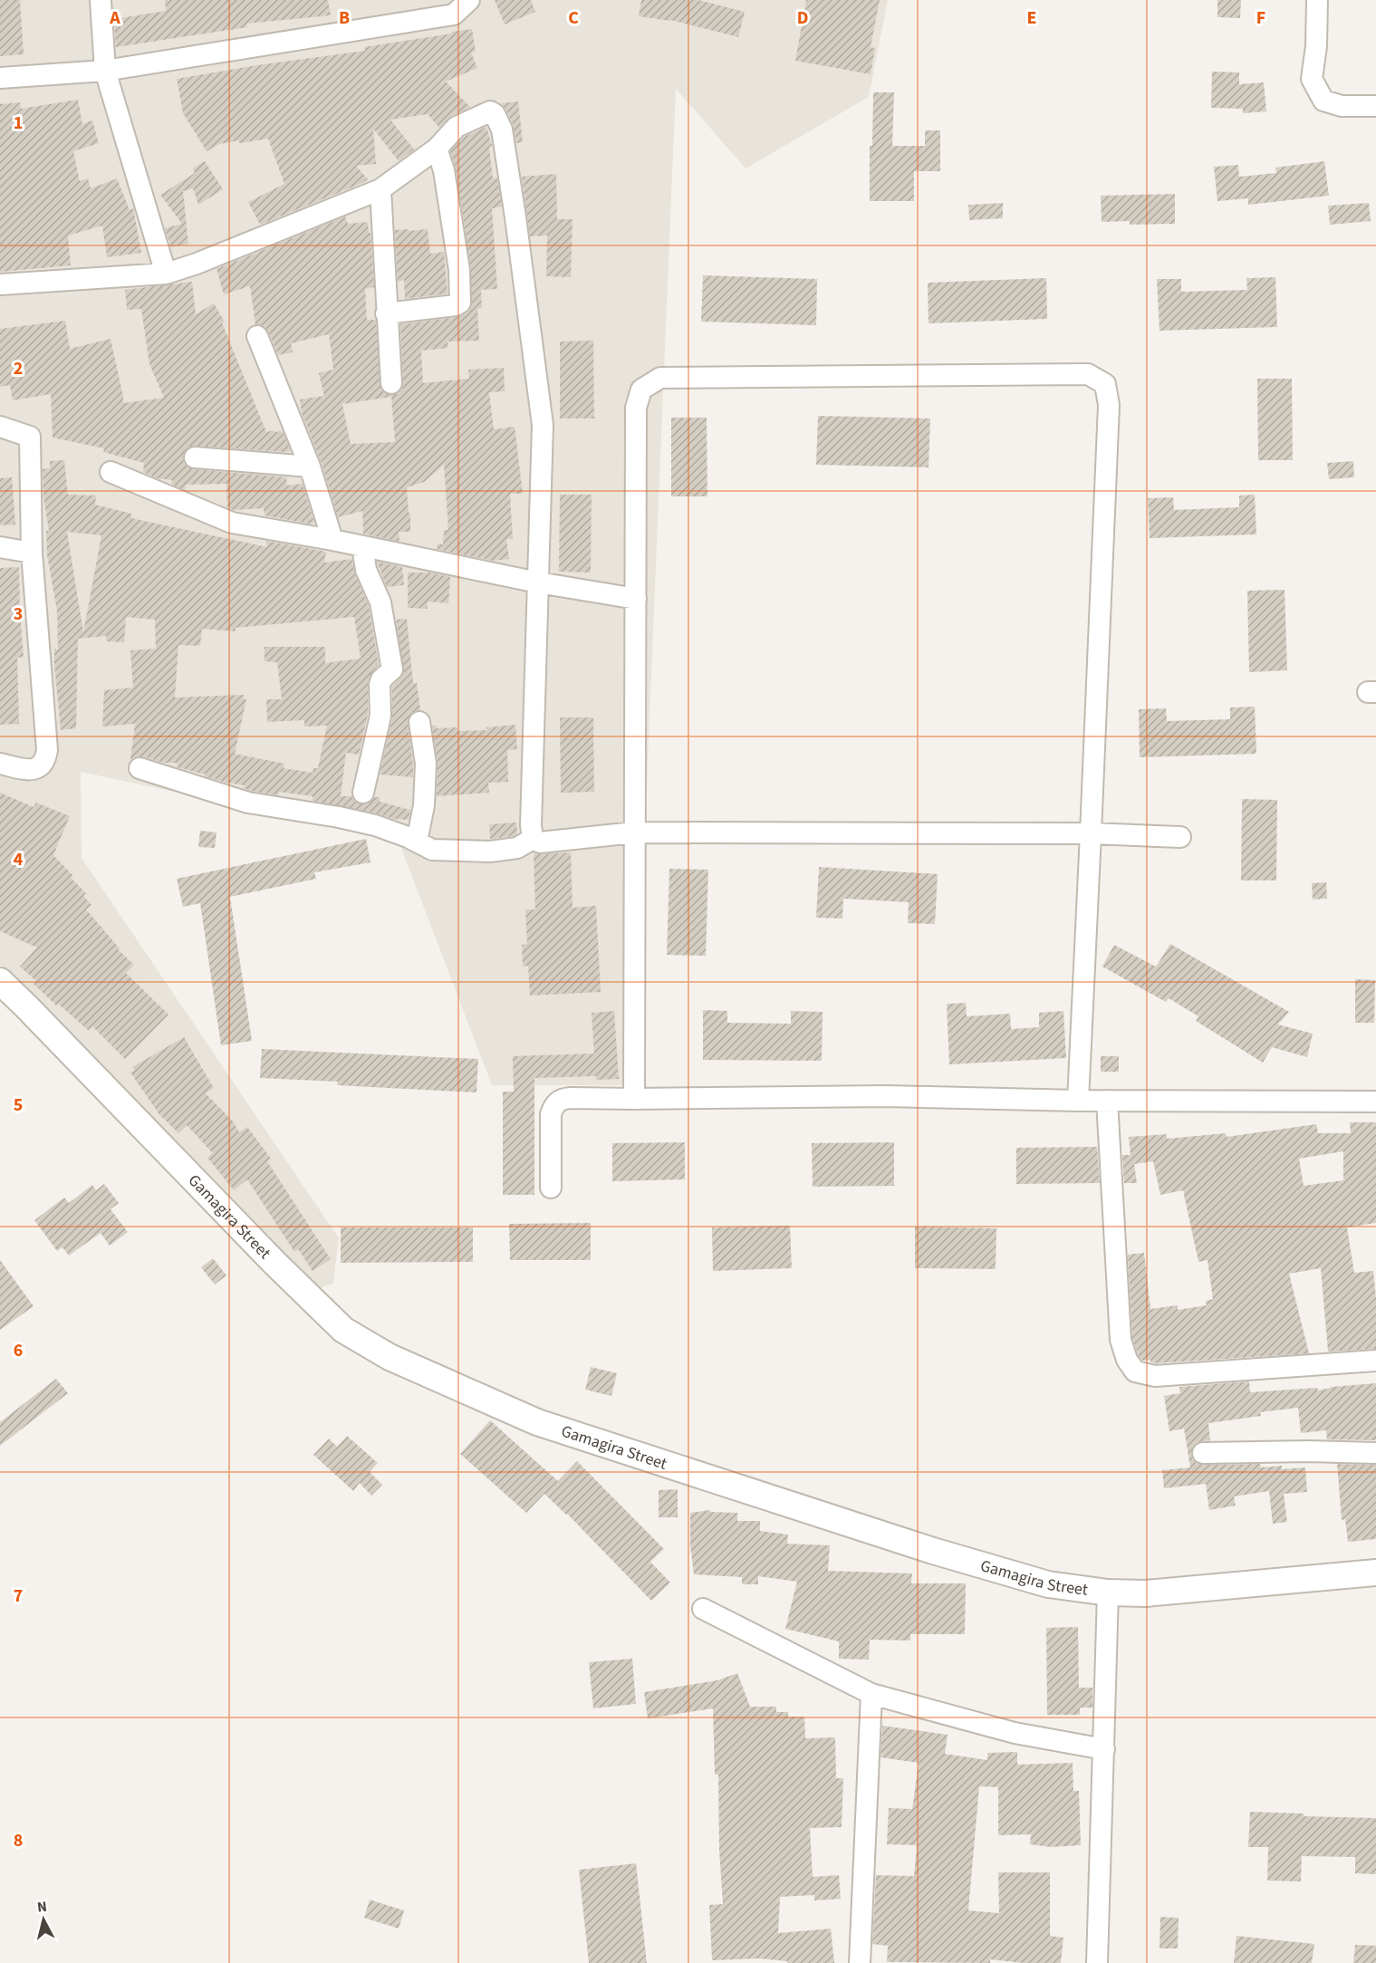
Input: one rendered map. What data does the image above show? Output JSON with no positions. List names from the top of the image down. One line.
{"streets":{"street":["Gamagira Street"]},"north":"top","grid":{"columns":["A","B","C","D","E","F"],"rows":["1","2","3","4","5","6","7","8"]}}
